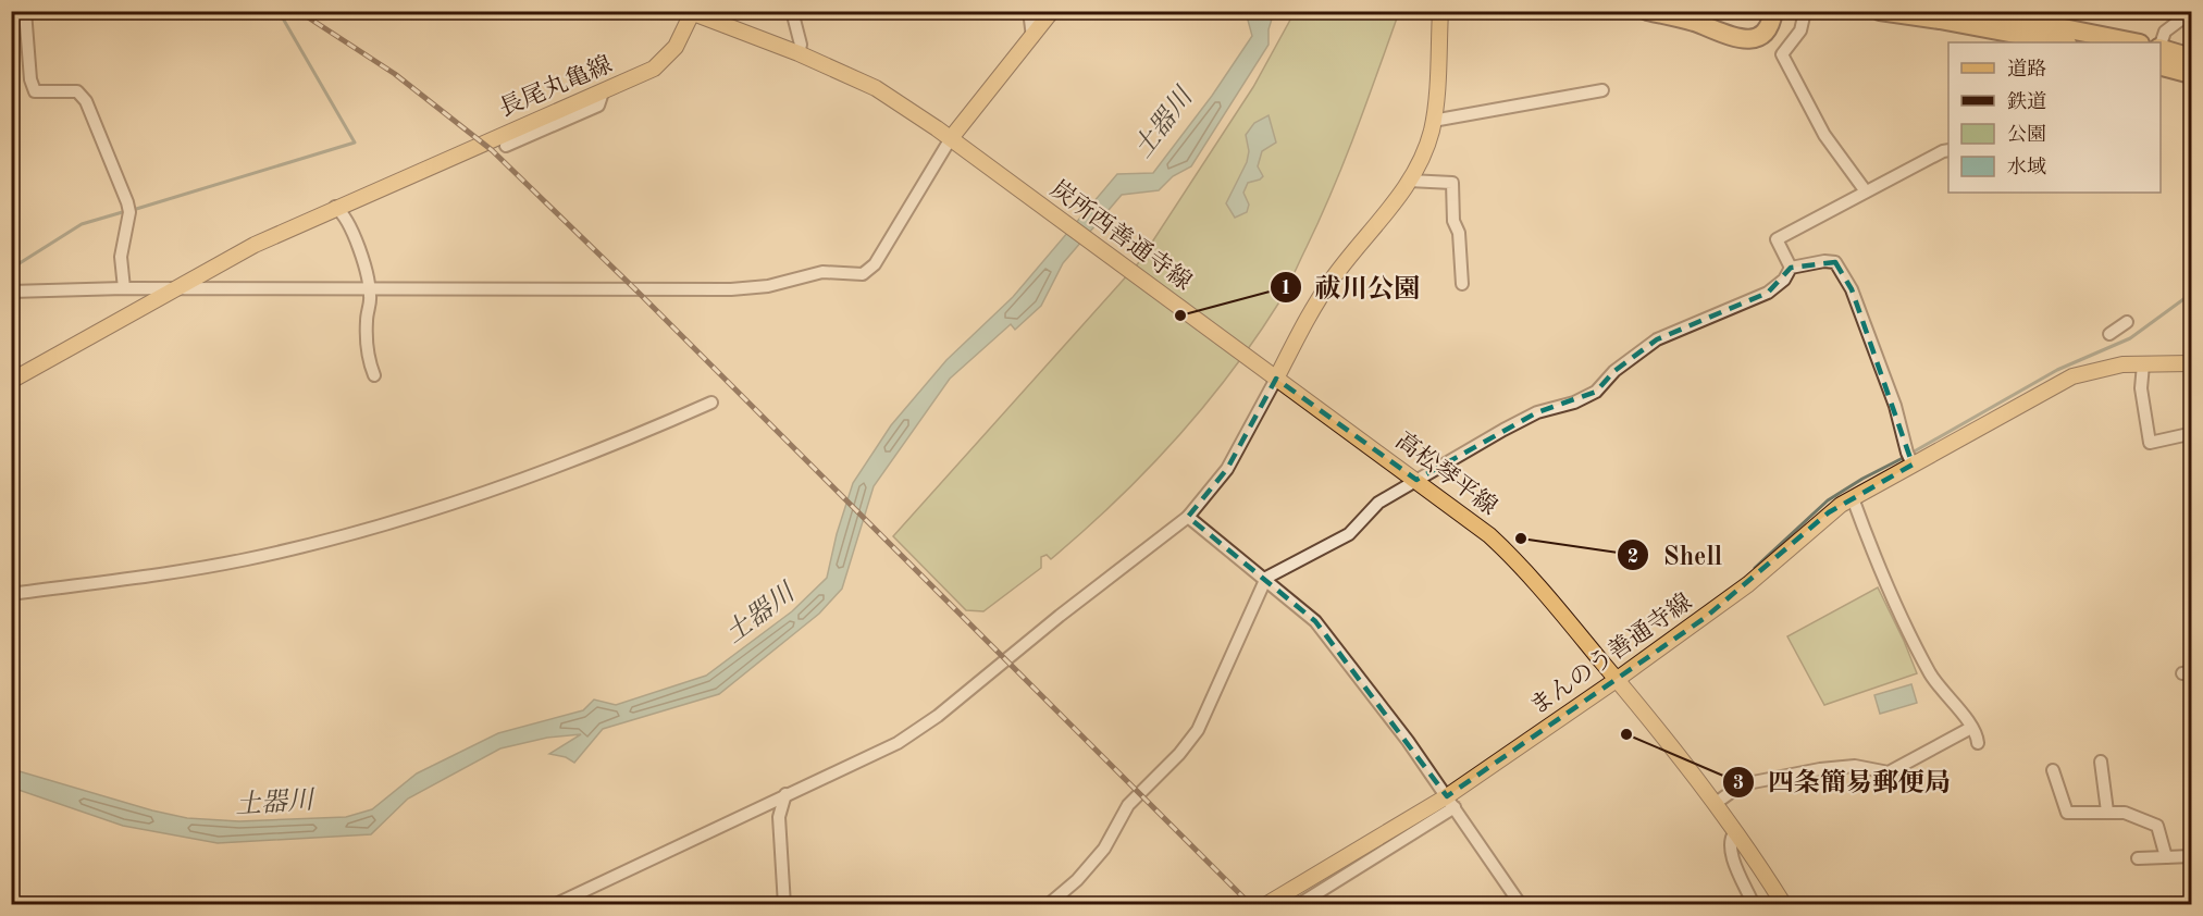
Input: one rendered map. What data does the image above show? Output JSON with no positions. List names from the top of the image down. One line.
{"streets":{"main road":["長尾丸亀線","炭所西善通寺線","高松琴平線","まんのう善通寺線"]},"crossings":[["長尾丸亀線","炭所西善通寺線"],["炭所西善通寺線","高松琴平線"],["高松琴平線","まんのう善通寺線"]],"water":["土器川"],"places":["祓川公園","Shell","四条簡易郵便局"],"legend":["道路","鉄道","公園","水域"]}
